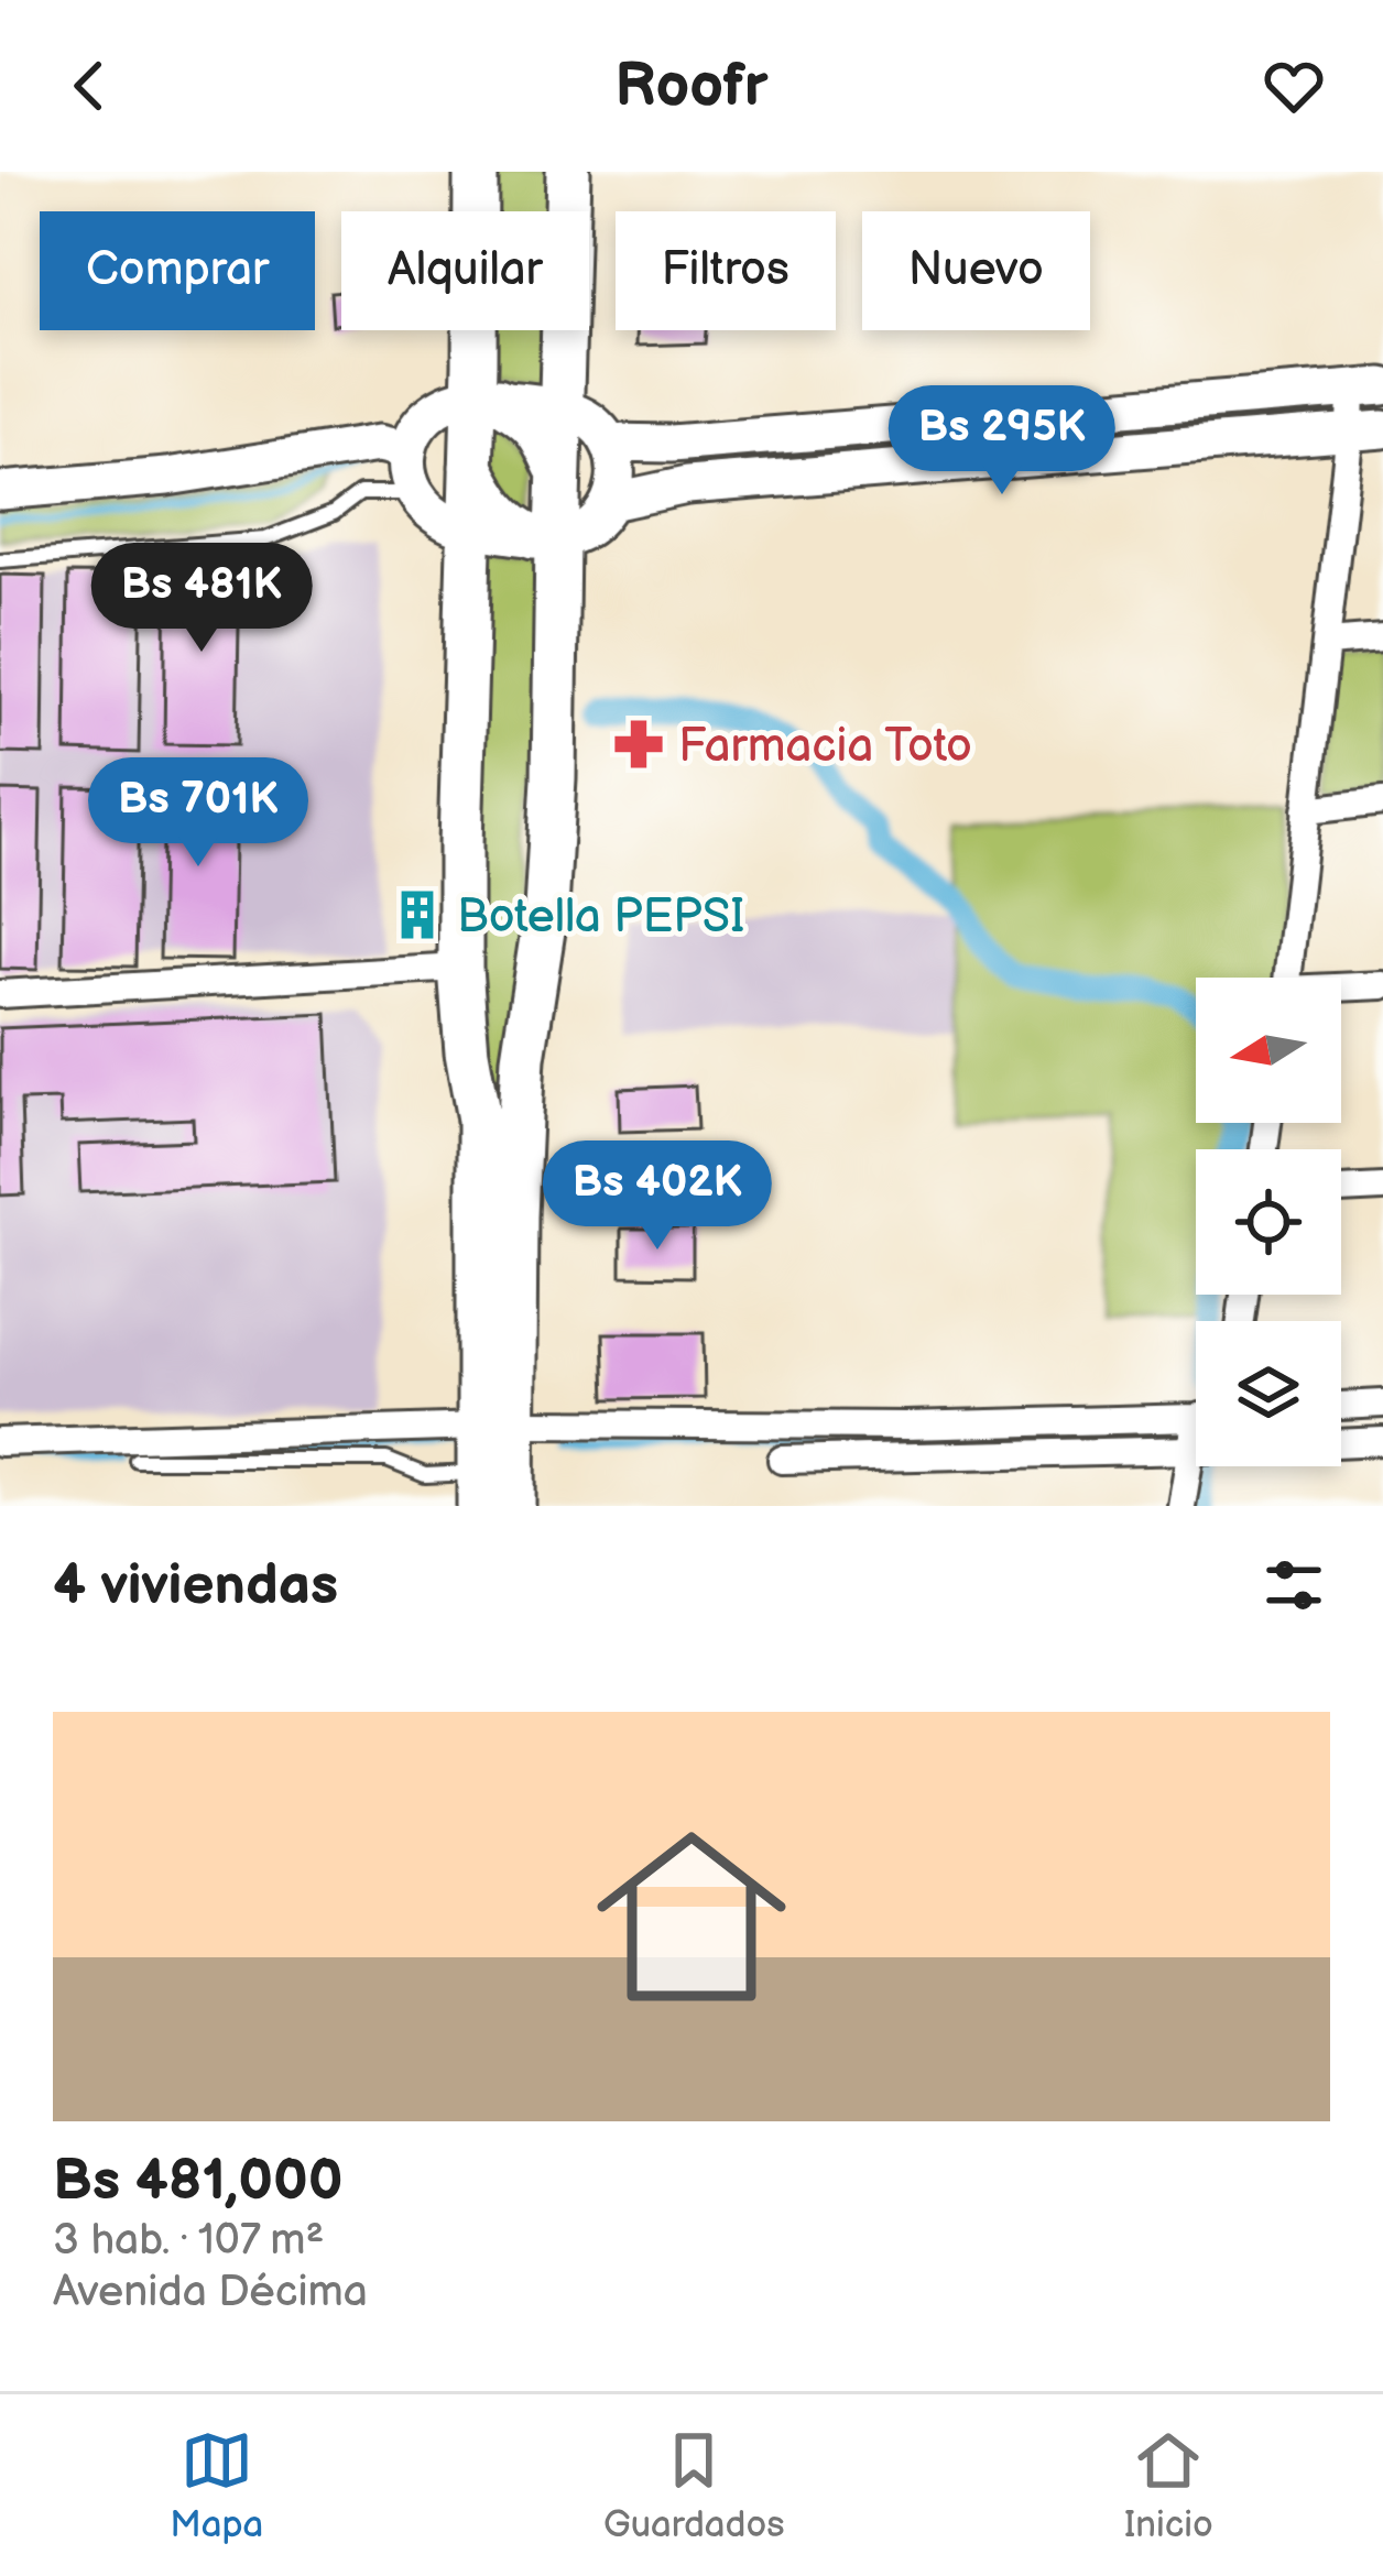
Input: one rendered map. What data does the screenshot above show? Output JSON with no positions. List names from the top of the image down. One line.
{"places":{"pharmacy":["Farmacia Toto"],"building":["Botella PEPSI"]},"north":"left","page":{"header":"Roofr","chip":["Comprar","Alquilar","Filtros","Nuevo"],"price":["Bs 295K","Bs 481K","Bs 701K","Bs 402K"],"heading":"4 viviendas","list":[{"name":"Bs 481,000","note":"3 hab. · 107 m² · Avenida Décima"}],"tabs":["Mapa","Guardados","Inicio"]}}
